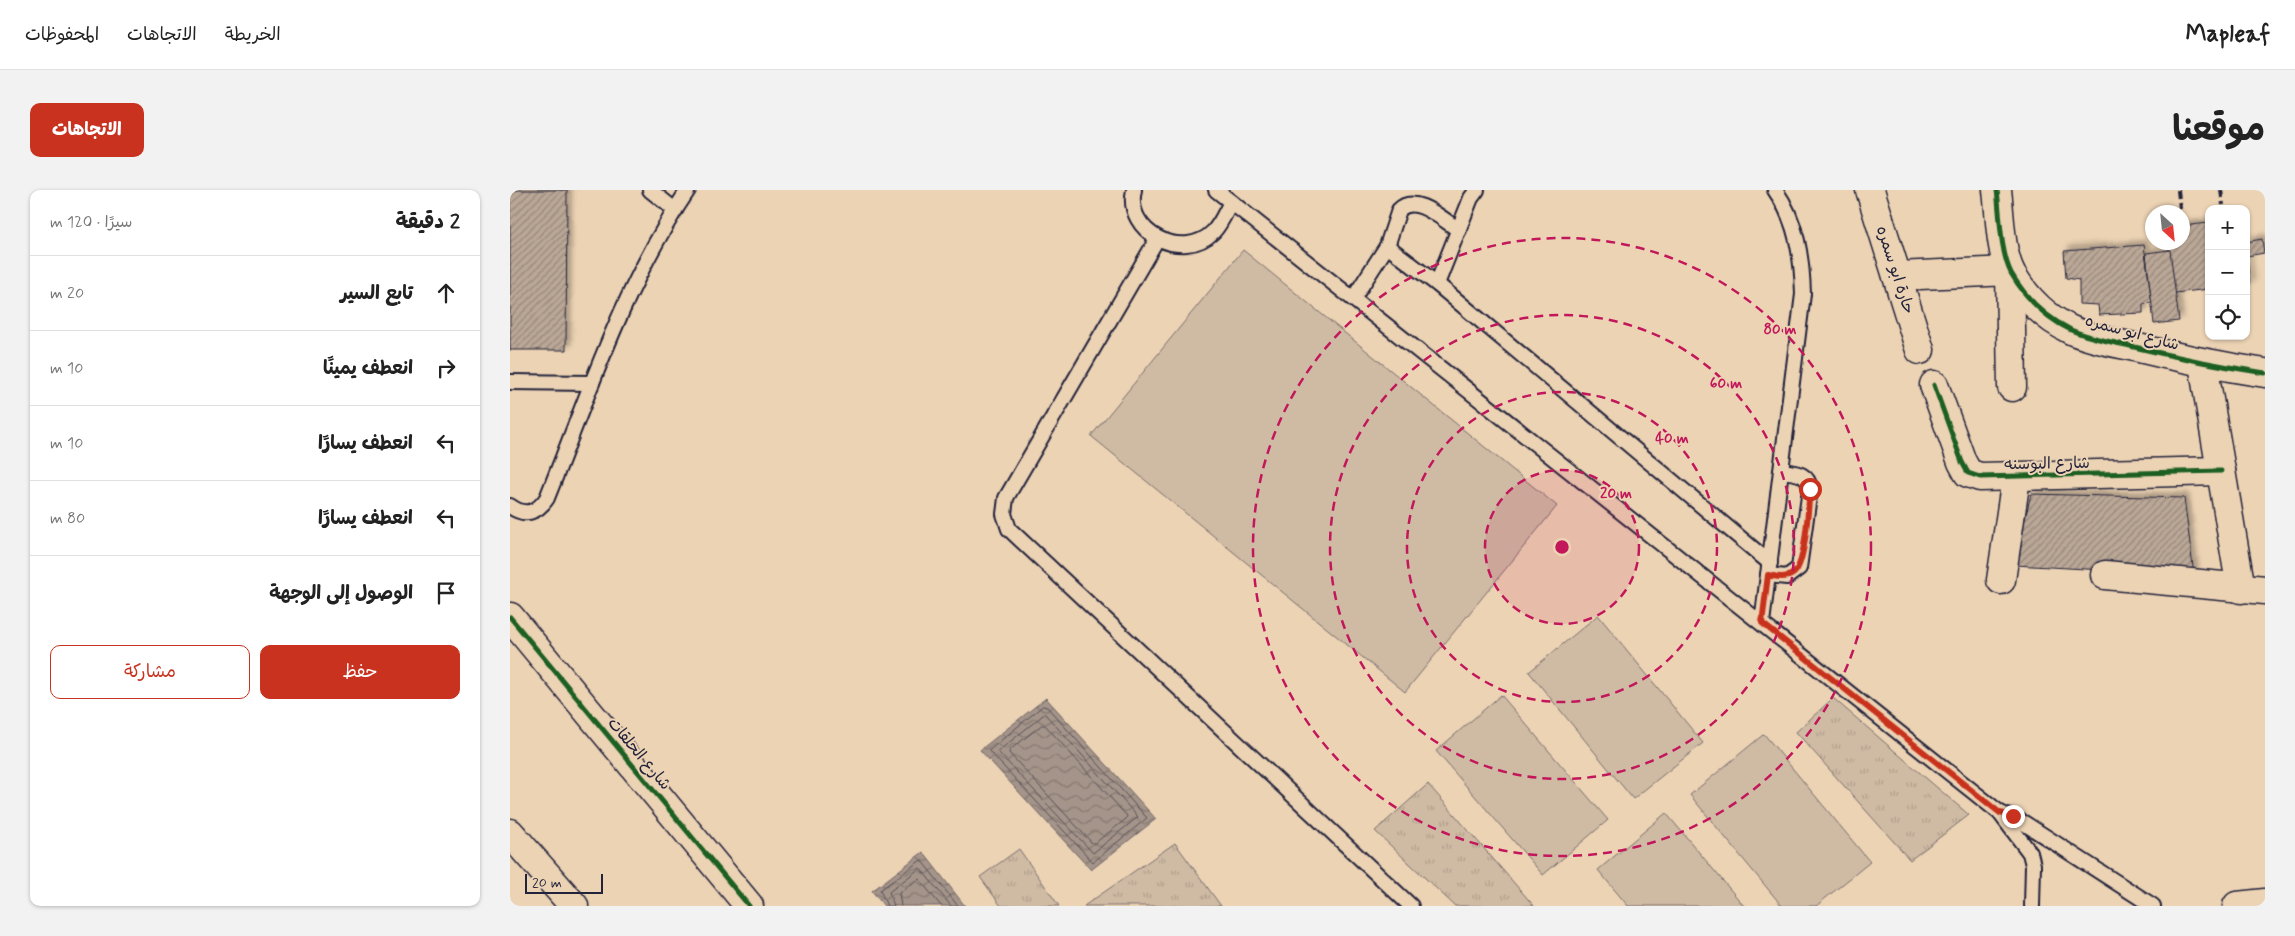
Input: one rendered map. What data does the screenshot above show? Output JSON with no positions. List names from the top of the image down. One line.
{"streets":{"street":["حارة ابو سمره","شارع ابو سمره","شارع البوسنه","شارع الحلقات"]},"scale_bar":"20 m","north":"bottom right","page":{"header":"Mapleaf","nav":["الخريطة","الاتجاهات","المحفوظات"],"title":"موقعنا","buttons":["الاتجاهات",["حفظ","مشاركة"]],"heading":["2 دقيقة","سيرًا · 120 m"],"map_buttons":["+","−"],"list":[["تابع السير","20 m"],["انعطف يمينًا","10 m"],["انعطف يسارًا","10 m"],["انعطف يسارًا","80 m"],"الوصول إلى الوجهة"],"scale":"20 m"},"rings":["80 m","60 m","40 m","20 m"]}
